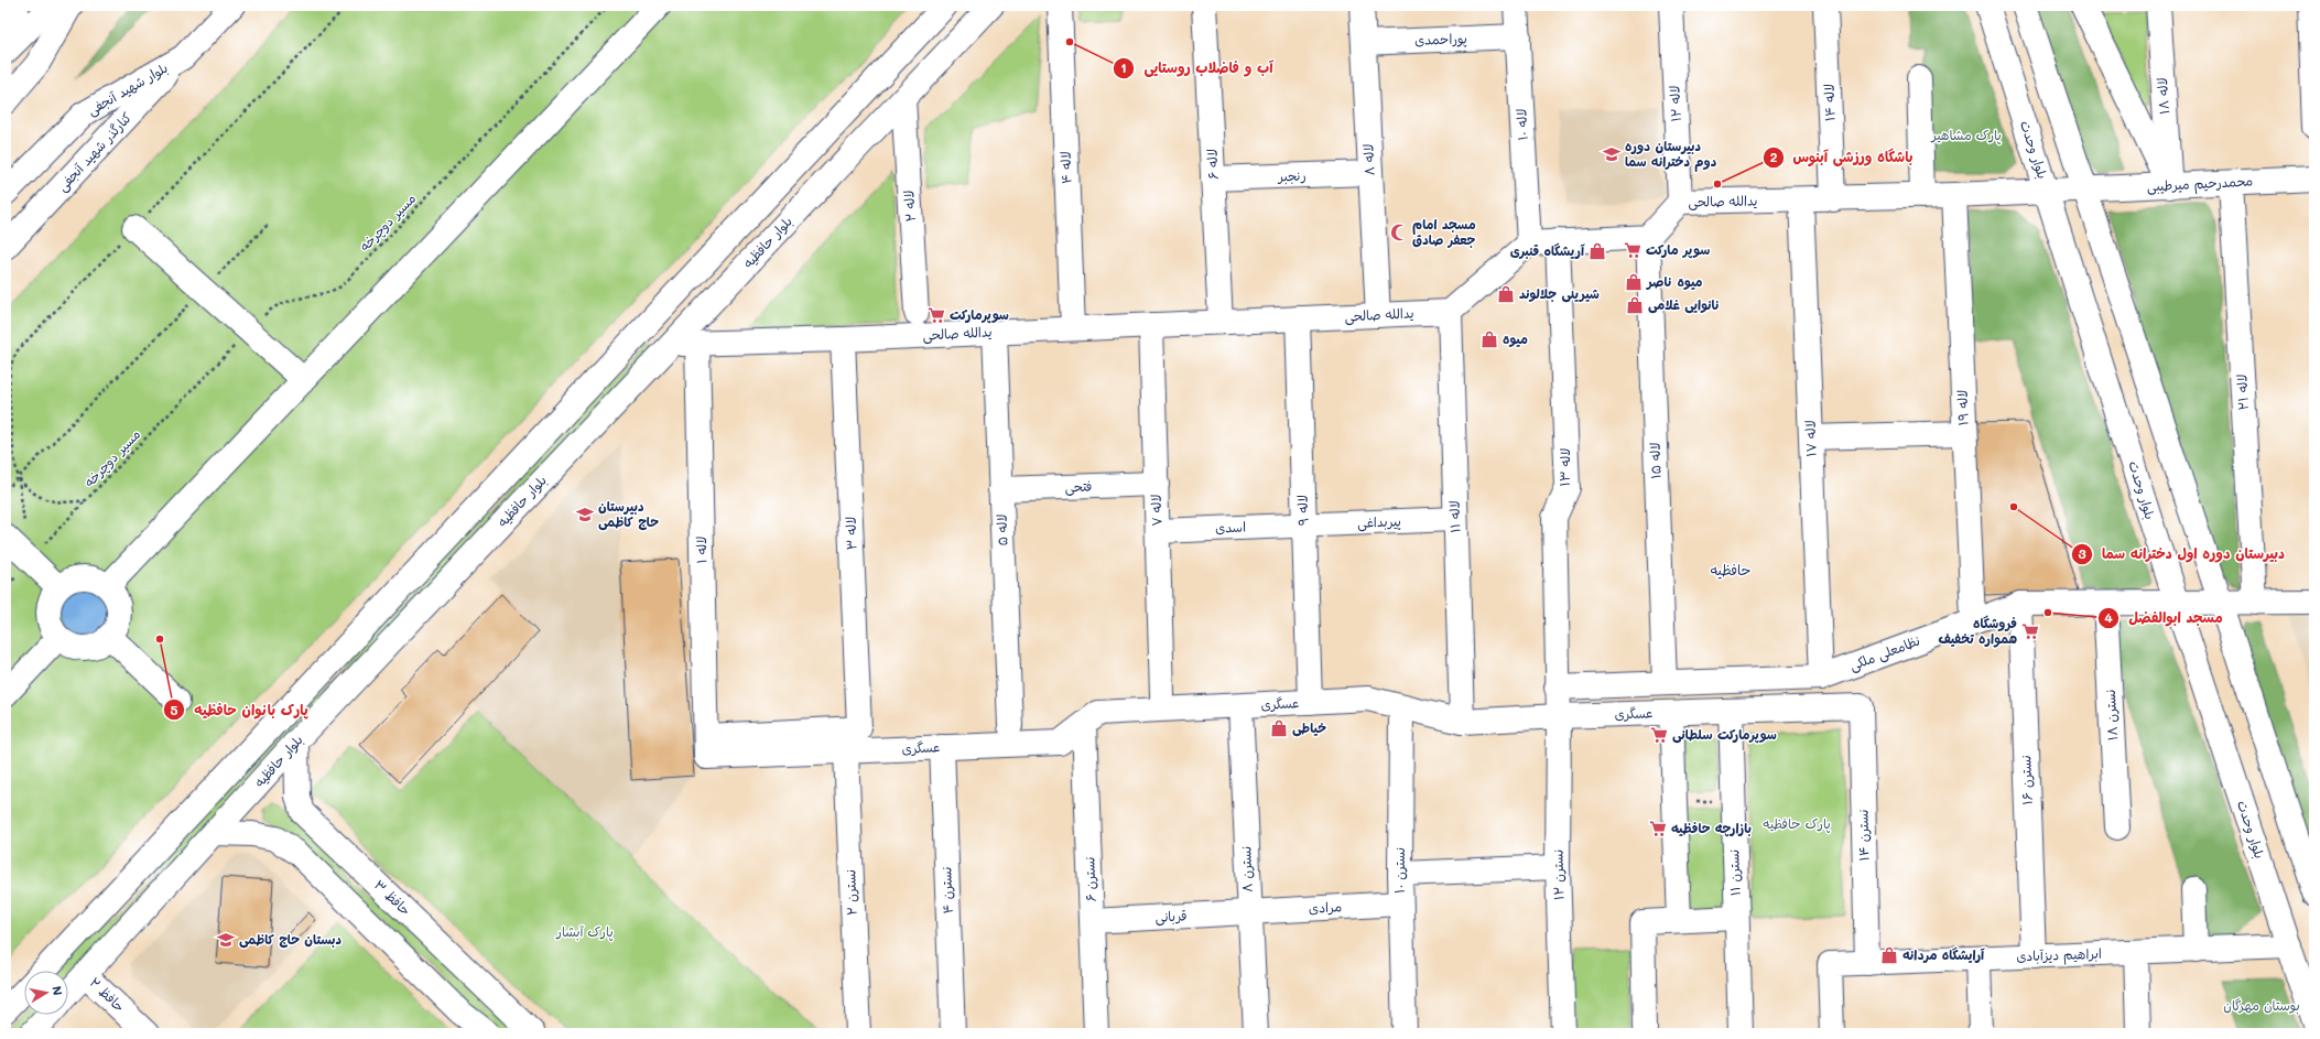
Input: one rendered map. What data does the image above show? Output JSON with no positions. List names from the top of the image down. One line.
{"streets":{"street":["پوراحمدی","بلوار شهید آنجفی","لاله ۱۸","لاله ۱۴","لاله ۱۲","لاله ۱۰","بلوار وحدت","کنارگذر شهید آنجفی","لاله ۸","لاله ۶","لاله ۴","رنجبر","محمدرحیم میرطیبی","یدالله صالحی","لاله ۲","بلوار حافظیه","لاله ۲۱","لاله ۱۹","لاله ۱۷","لاله ۱۵","لاله ۱۳","فتحی","لاله ۷","لاله ۹","لاله ۱۱","پیربداغی","اسدی","لاله ۵","لاله ۳","لاله ۱","نظامعلی ملکی","عسگری","نسترن ۱۸","نسترن ۱۶","نسترن ۱۴","نسترن ۸","نسترن ۱۰","نسترن ۱۱","نسترن ۱۲","نسترن ۶","نسترن ۴","نسترن ۲","حافظ ۳","مرادی","قربانی","ابراهیم دیزآبادی","حافظ ۲"],"path":["مسیر دوچرخه"]},"crossings":[["پوراحمدی","لاله ۱۰"],["پوراحمدی","لاله ۸"],["بلوار شهید آنجفی","کنارگذر شهید آنجفی"],["لاله ۱۸","محمدرحیم میرطیبی"],["لاله ۱۴","یدالله صالحی"],["لاله ۱۲","یدالله صالحی"],["بلوار وحدت","محمدرحیم میرطیبی"],["بلوار وحدت","یدالله صالحی"],["بلوار وحدت","نظامعلی ملکی"],["بلوار وحدت","ابراهیم دیزآبادی"],["لاله ۸","رنجبر"],["لاله ۸","یدالله صالحی"],["لاله ۶","رنجبر"],["لاله ۶","یدالله صالحی"],["لاله ۴","یدالله صالحی"],["محمدرحیم میرطیبی","یدالله صالحی"],["محمدرحیم میرطیبی","لاله ۲۱"],["یدالله صالحی","بلوار حافظیه"],["یدالله صالحی","لاله ۱۹"],["یدالله صالحی","لاله ۱۷"],["یدالله صالحی","لاله ۱۵"],["یدالله صالحی","لاله ۷"],["یدالله صالحی","لاله ۹"],["یدالله صالحی","لاله ۱۱"],["یدالله صالحی","لاله ۵"],["یدالله صالحی","لاله ۳"],["یدالله صالحی","لاله ۱"],["لاله ۲","بلوار حافظیه"],["بلوار حافظیه","حافظ ۳"],["بلوار حافظیه","حافظ ۲"],["لاله ۲۱","نظامعلی ملکی"],["لاله ۱۹","نظامعلی ملکی"],["لاله ۱۷","نظامعلی ملکی"],["لاله ۱۵","نظامعلی ملکی"],["لاله ۱۳","نظامعلی ملکی"],["لاله ۱۳","عسگری"],["لاله ۱۳","نسترن ۱۲"],["فتحی","لاله ۷"],["فتحی","لاله ۵"],["لاله ۷","اسدی"],["لاله ۹","پیربداغی"],["لاله ۹","اسدی"],["لاله ۹","عسگری"],["لاله ۱۱","پیربداغی"],["لاله ۱۱","عسگری"],["پیربداغی","اسدی"],["لاله ۳","لاله ۱"],["لاله ۳","عسگری"],["لاله ۱","عسگری"],["نظامعلی ملکی","نسترن ۱۸"],["نظامعلی ملکی","نسترن ۱۶"],["عسگری","نسترن ۱۴"],["عسگری","نسترن ۸"],["عسگری","نسترن ۱۰"],["عسگری","نسترن ۱۱"],["عسگری","نسترن ۱۲"],["عسگری","نسترن ۶"],["عسگری","نسترن ۴"],["عسگری","نسترن ۲"],["نسترن ۱۶","ابراهیم دیزآبادی"],["نسترن ۱۴","ابراهیم دیزآبادی"],["نسترن ۸","مرادی"],["نسترن ۸","قربانی"],["نسترن ۱۰","مرادی"],["نسترن ۶","قربانی"],["مرادی","قربانی"]],"districts":["حافظیه"],"parks":["پارک مشاهیر","پارک حافظیه","پارک آبشار","بوستان مهرگان"],"places":{"other":["آب و فاضلاب روستایی","باشگاه ورزشی آبنوس","دبیرستان دوره اول دخترانه سما","مسجد ابوالفضل","پارک بانوان حافظیه"],"school or university":["دبیرستان دوره دوم دخترانه سما","دبیرستان حاج کاظمی","دبستان حاج کاظمی"],"mosque":["مسجد امام جعفر صادق"],"supermarket":["سوپر مارکت","سوپرمارکت","فروشگاه همواره تخفیف","سوپرمارکت سلطانی","بازارچه حافظیه"],"shop":["آریشگاه قنبری","میوه ناصر","شیرینی جلالوند","نانوایی غلامی","میوه","خیاطی","آرایشگاه مردانه"]},"north":"right"}
